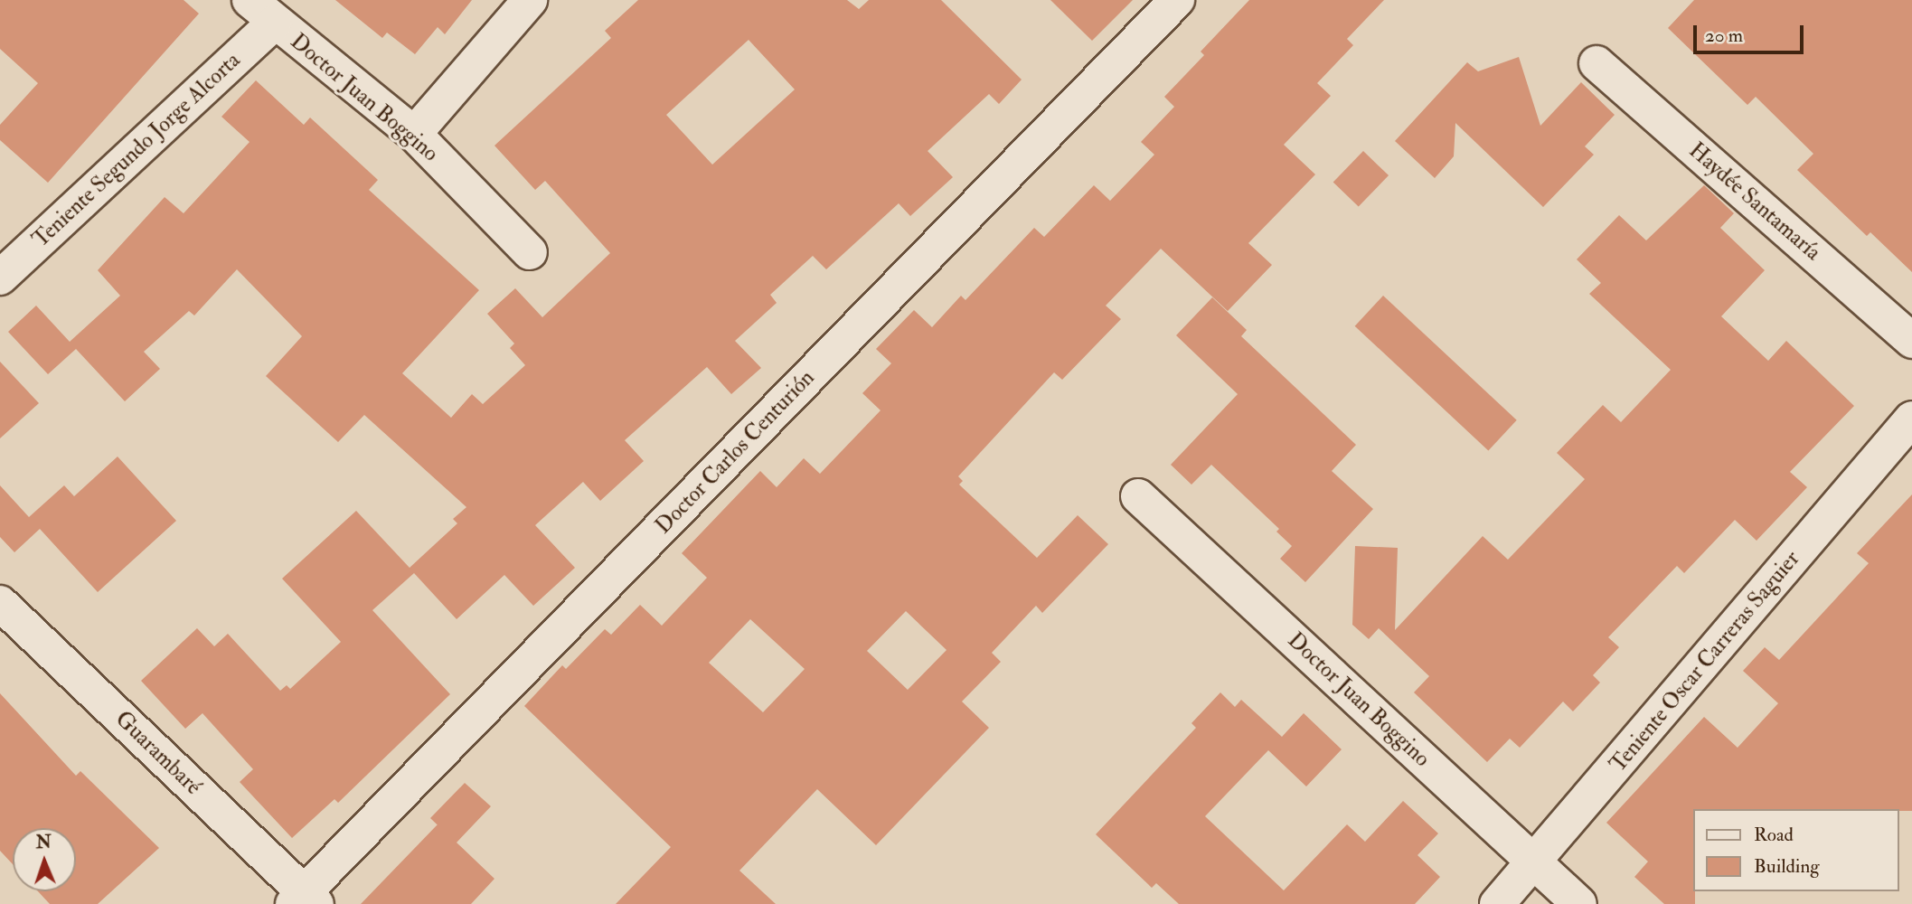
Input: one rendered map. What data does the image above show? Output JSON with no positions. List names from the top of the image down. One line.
{"streets":{"street":["Doctor Juan Boggino","Teniente Segundo Jorge Alcorta","Haydée Santamaría","Doctor Carlos Centurión","Teniente Oscar Carreras Saguier","Guarambaré"]},"crossings":[["Doctor Juan Boggino","Teniente Segundo Jorge Alcorta"],["Doctor Juan Boggino","Teniente Oscar Carreras Saguier"],["Doctor Carlos Centurión","Guarambaré"]],"legend":["Road","Building"],"scale_bar":"20 m","north":"top"}
